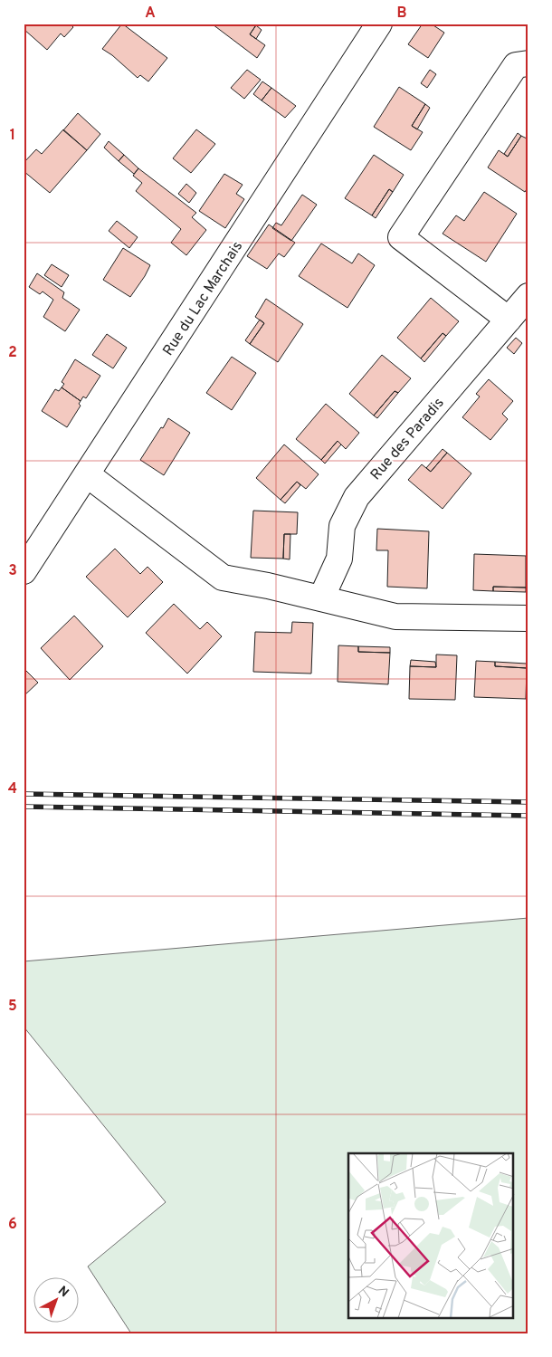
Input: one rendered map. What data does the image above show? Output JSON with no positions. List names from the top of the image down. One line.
{"streets":{"street":["Rue du Lac Marchais","Rue des Paradis"]},"north":"top right","grid":{"columns":["A","B"],"rows":["1","2","3","4","5","6"]}}
